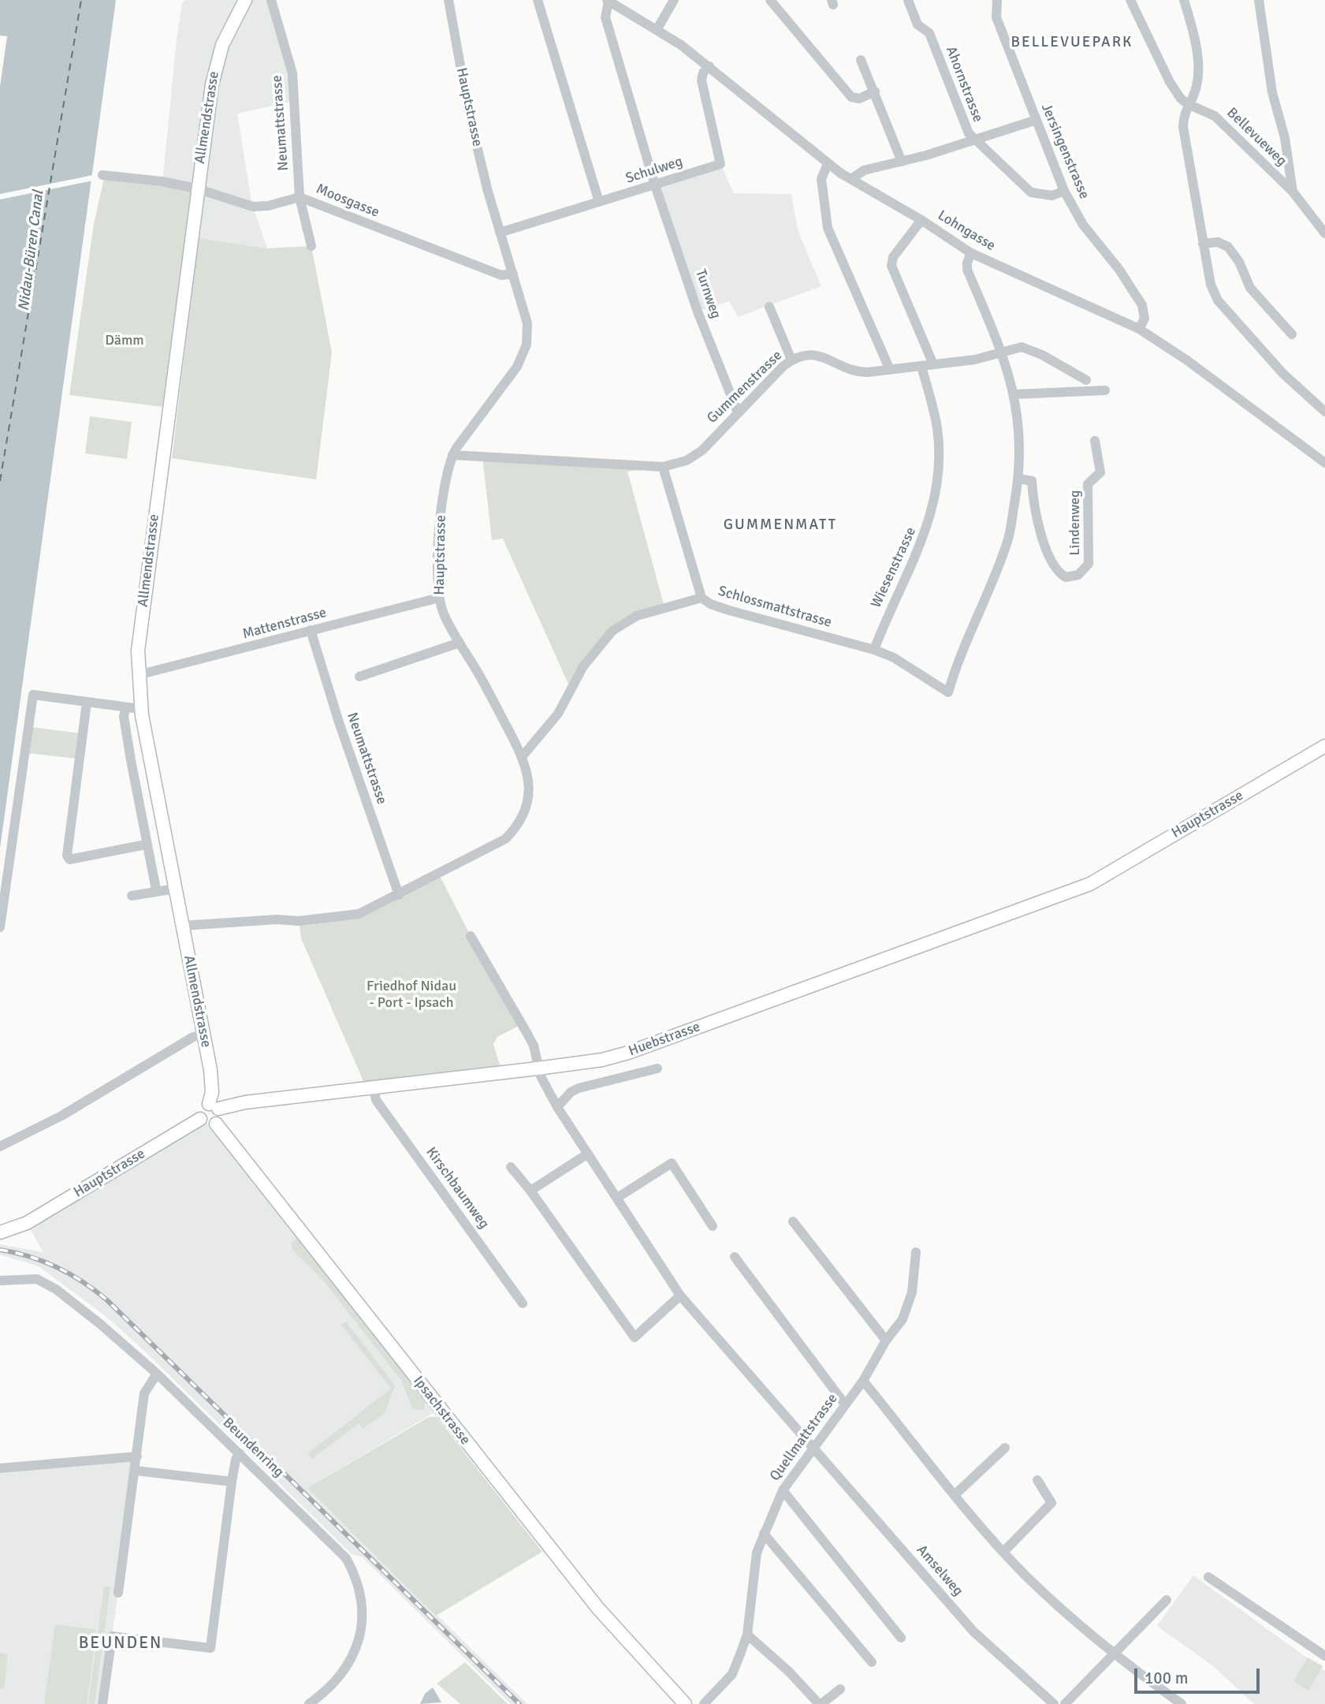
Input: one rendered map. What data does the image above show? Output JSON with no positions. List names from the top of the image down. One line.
{"streets":{"main road":["Hauptstrasse","Allmendstrasse","Huebstrasse","Ipsachstrasse"],"street":["Ahornstrasse","Neumattstrasse","Bellevueweg","Jersingenstrasse","Schulweg","Moosgasse","Lohngasse","Turnweg","Gummenstrasse","Lindenweg","Wiesenstrasse","Schlossmattstrasse","Mattenstrasse","Kirschbaumweg","Quellmattstrasse","Beundenring","Amselweg"]},"crossings":[["Ahornstrasse","Jersingenstrasse"],["Hauptstrasse","Allmendstrasse"],["Hauptstrasse","Neumattstrasse"],["Hauptstrasse","Schulweg"],["Hauptstrasse","Moosgasse"],["Hauptstrasse","Gummenstrasse"],["Hauptstrasse","Schlossmattstrasse"],["Hauptstrasse","Mattenstrasse"],["Hauptstrasse","Huebstrasse"],["Hauptstrasse","Ipsachstrasse"],["Allmendstrasse","Moosgasse"],["Allmendstrasse","Mattenstrasse"],["Allmendstrasse","Huebstrasse"],["Allmendstrasse","Ipsachstrasse"],["Neumattstrasse","Moosgasse"],["Neumattstrasse","Mattenstrasse"],["Jersingenstrasse","Lohngasse"],["Schulweg","Lohngasse"],["Schulweg","Turnweg"],["Lohngasse","Turnweg"],["Turnweg","Gummenstrasse"],["Gummenstrasse","Wiesenstrasse"],["Lindenweg","Schlossmattstrasse"],["Wiesenstrasse","Schlossmattstrasse"],["Huebstrasse","Kirschbaumweg"],["Huebstrasse","Ipsachstrasse"],["Huebstrasse","Amselweg"],["Quellmattstrasse","Amselweg"]],"districts":["BELLEVUEPARK","GUMMENMATT","BEUNDEN"],"water":["Nidau-Büren Canal"],"parks":["Dämm","Friedhof Nidau - Port - Ipsach"],"scale_bar":"100 m"}
